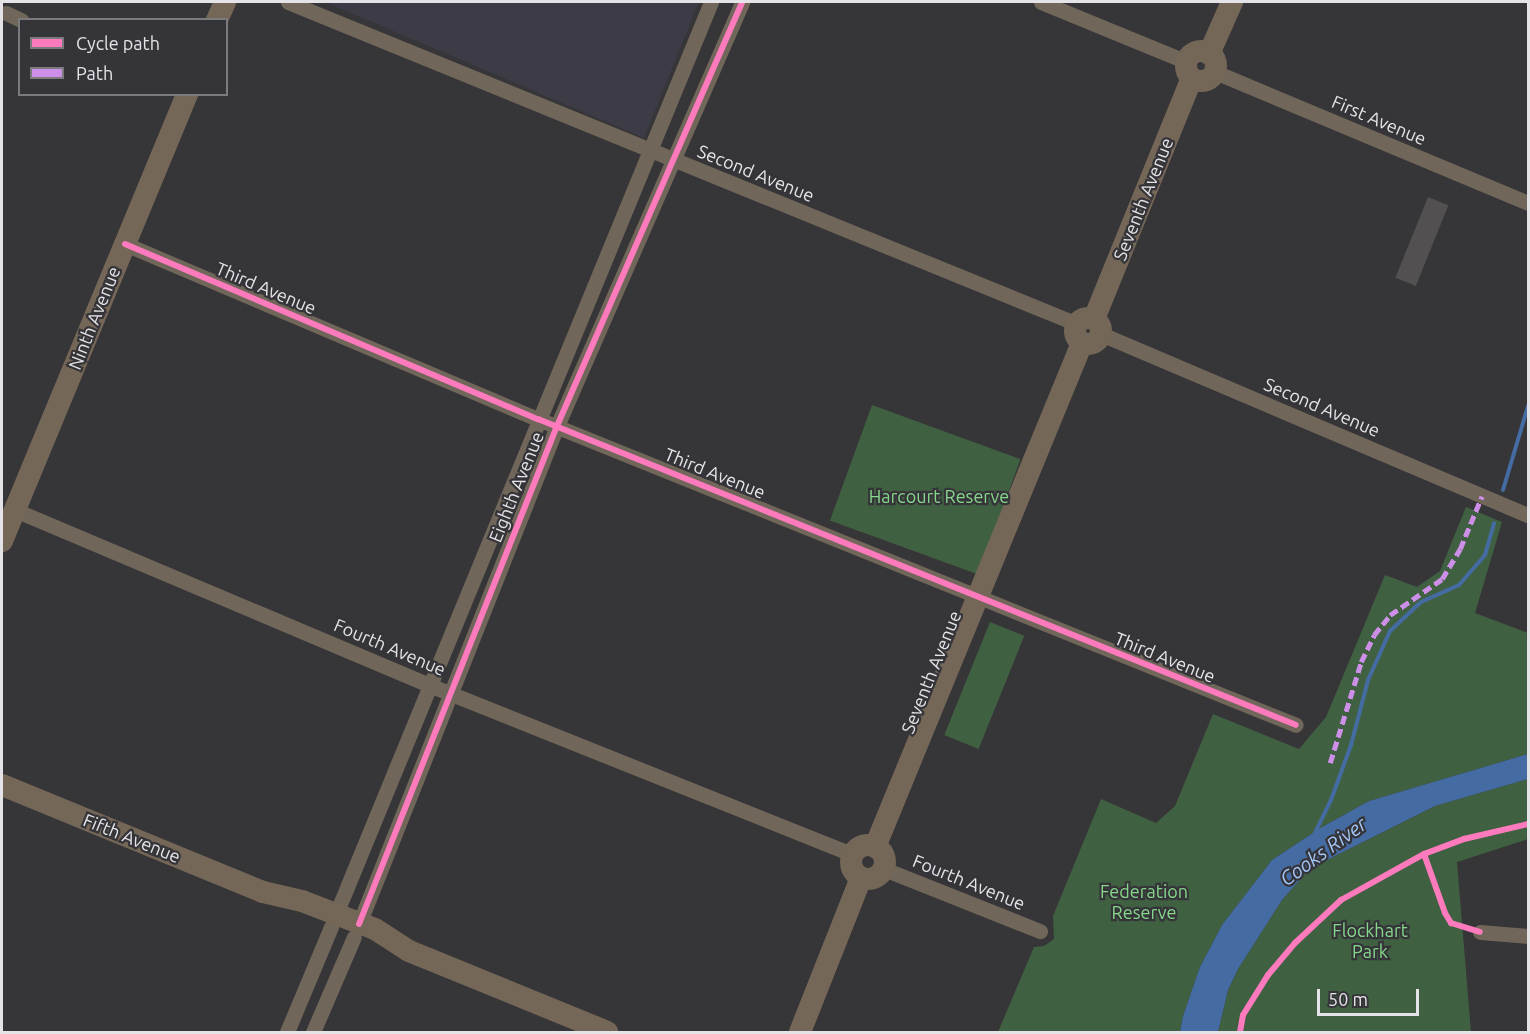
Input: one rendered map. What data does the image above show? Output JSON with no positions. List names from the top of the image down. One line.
{"streets":{"street":["First Avenue","Second Avenue","Seventh Avenue","Third Avenue","Ninth Avenue","Eighth Avenue","Fourth Avenue","Fifth Avenue"]},"crossings":[["Second Avenue","Seventh Avenue"],["Second Avenue","Eighth Avenue"],["Seventh Avenue","Third Avenue"],["Seventh Avenue","Fourth Avenue"],["Third Avenue","Ninth Avenue"],["Third Avenue","Eighth Avenue"],["Ninth Avenue","Fourth Avenue"],["Eighth Avenue","Fourth Avenue"],["Eighth Avenue","Fifth Avenue"]],"water":["Cooks River"],"parks":["Harcourt Reserve","Federation Reserve","Flockhart Park"],"legend":["Cycle path","Path"],"scale_bar":"50 m"}
